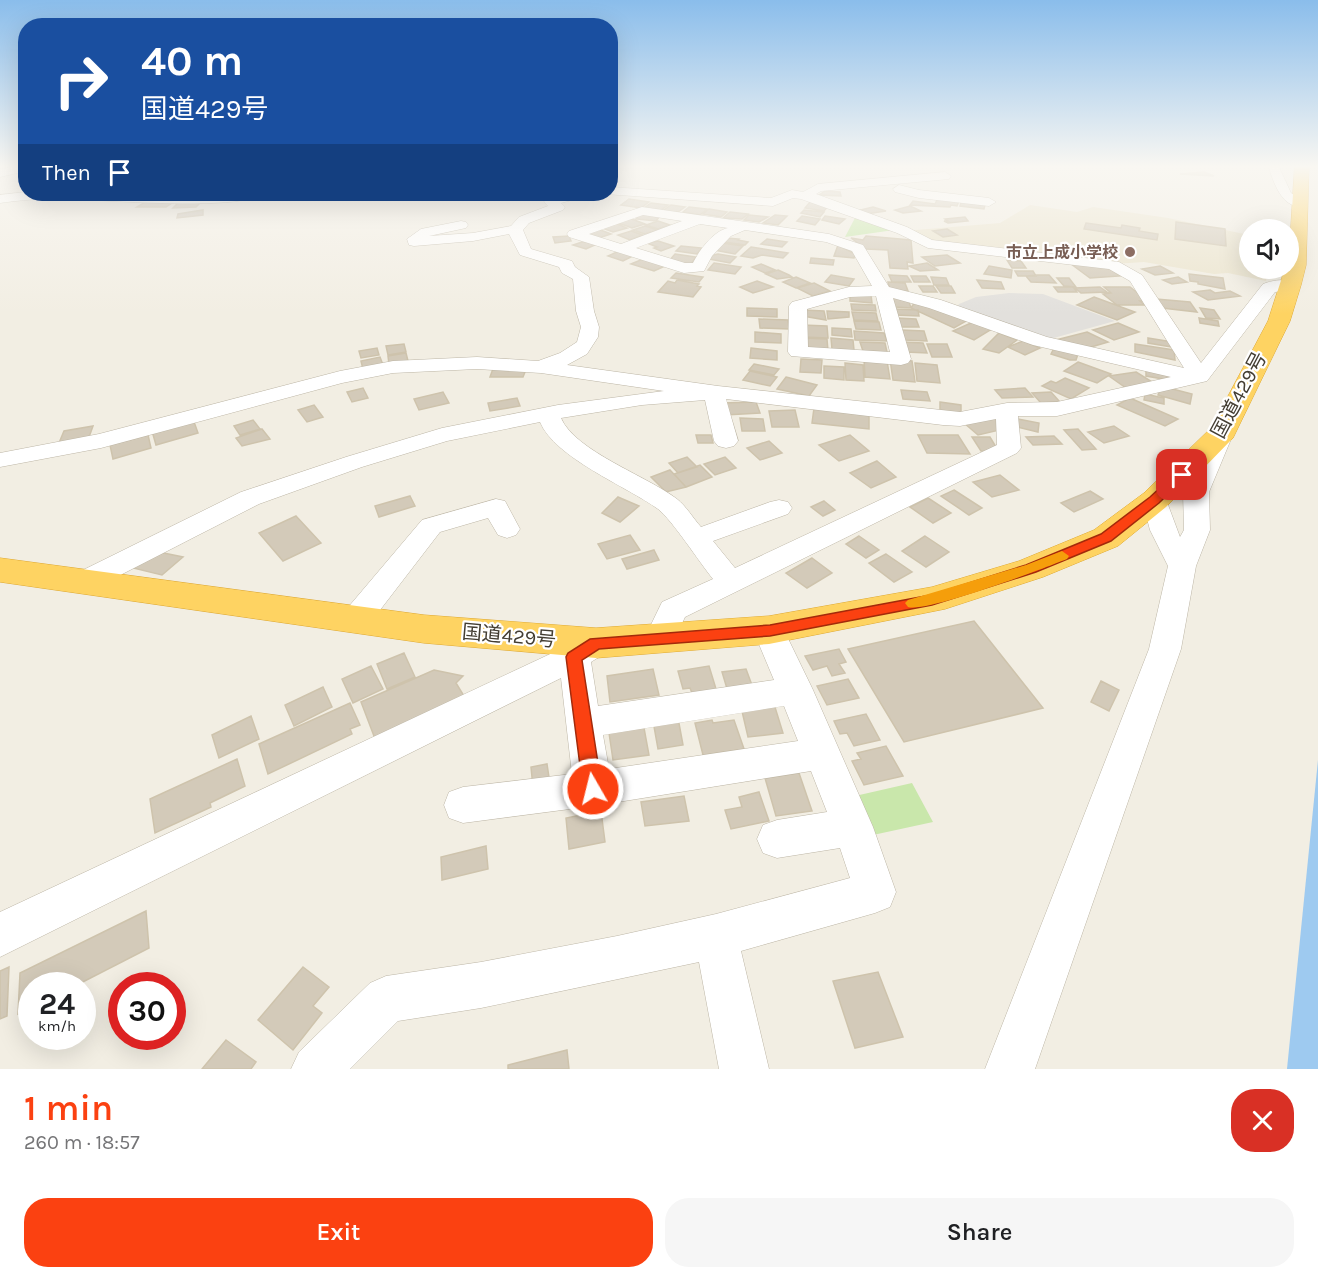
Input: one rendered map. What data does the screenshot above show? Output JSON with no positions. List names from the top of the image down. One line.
{"streets":{"highway":["国道429号"]},"places":["市立上成小学校"],"page":{"turn":["40 m","国道429号"],"then":"Then","speed":"24 km/h","limit":"30","heading":["1 min","260 m · 18:57"],"buttons":["Exit","Share"]}}
